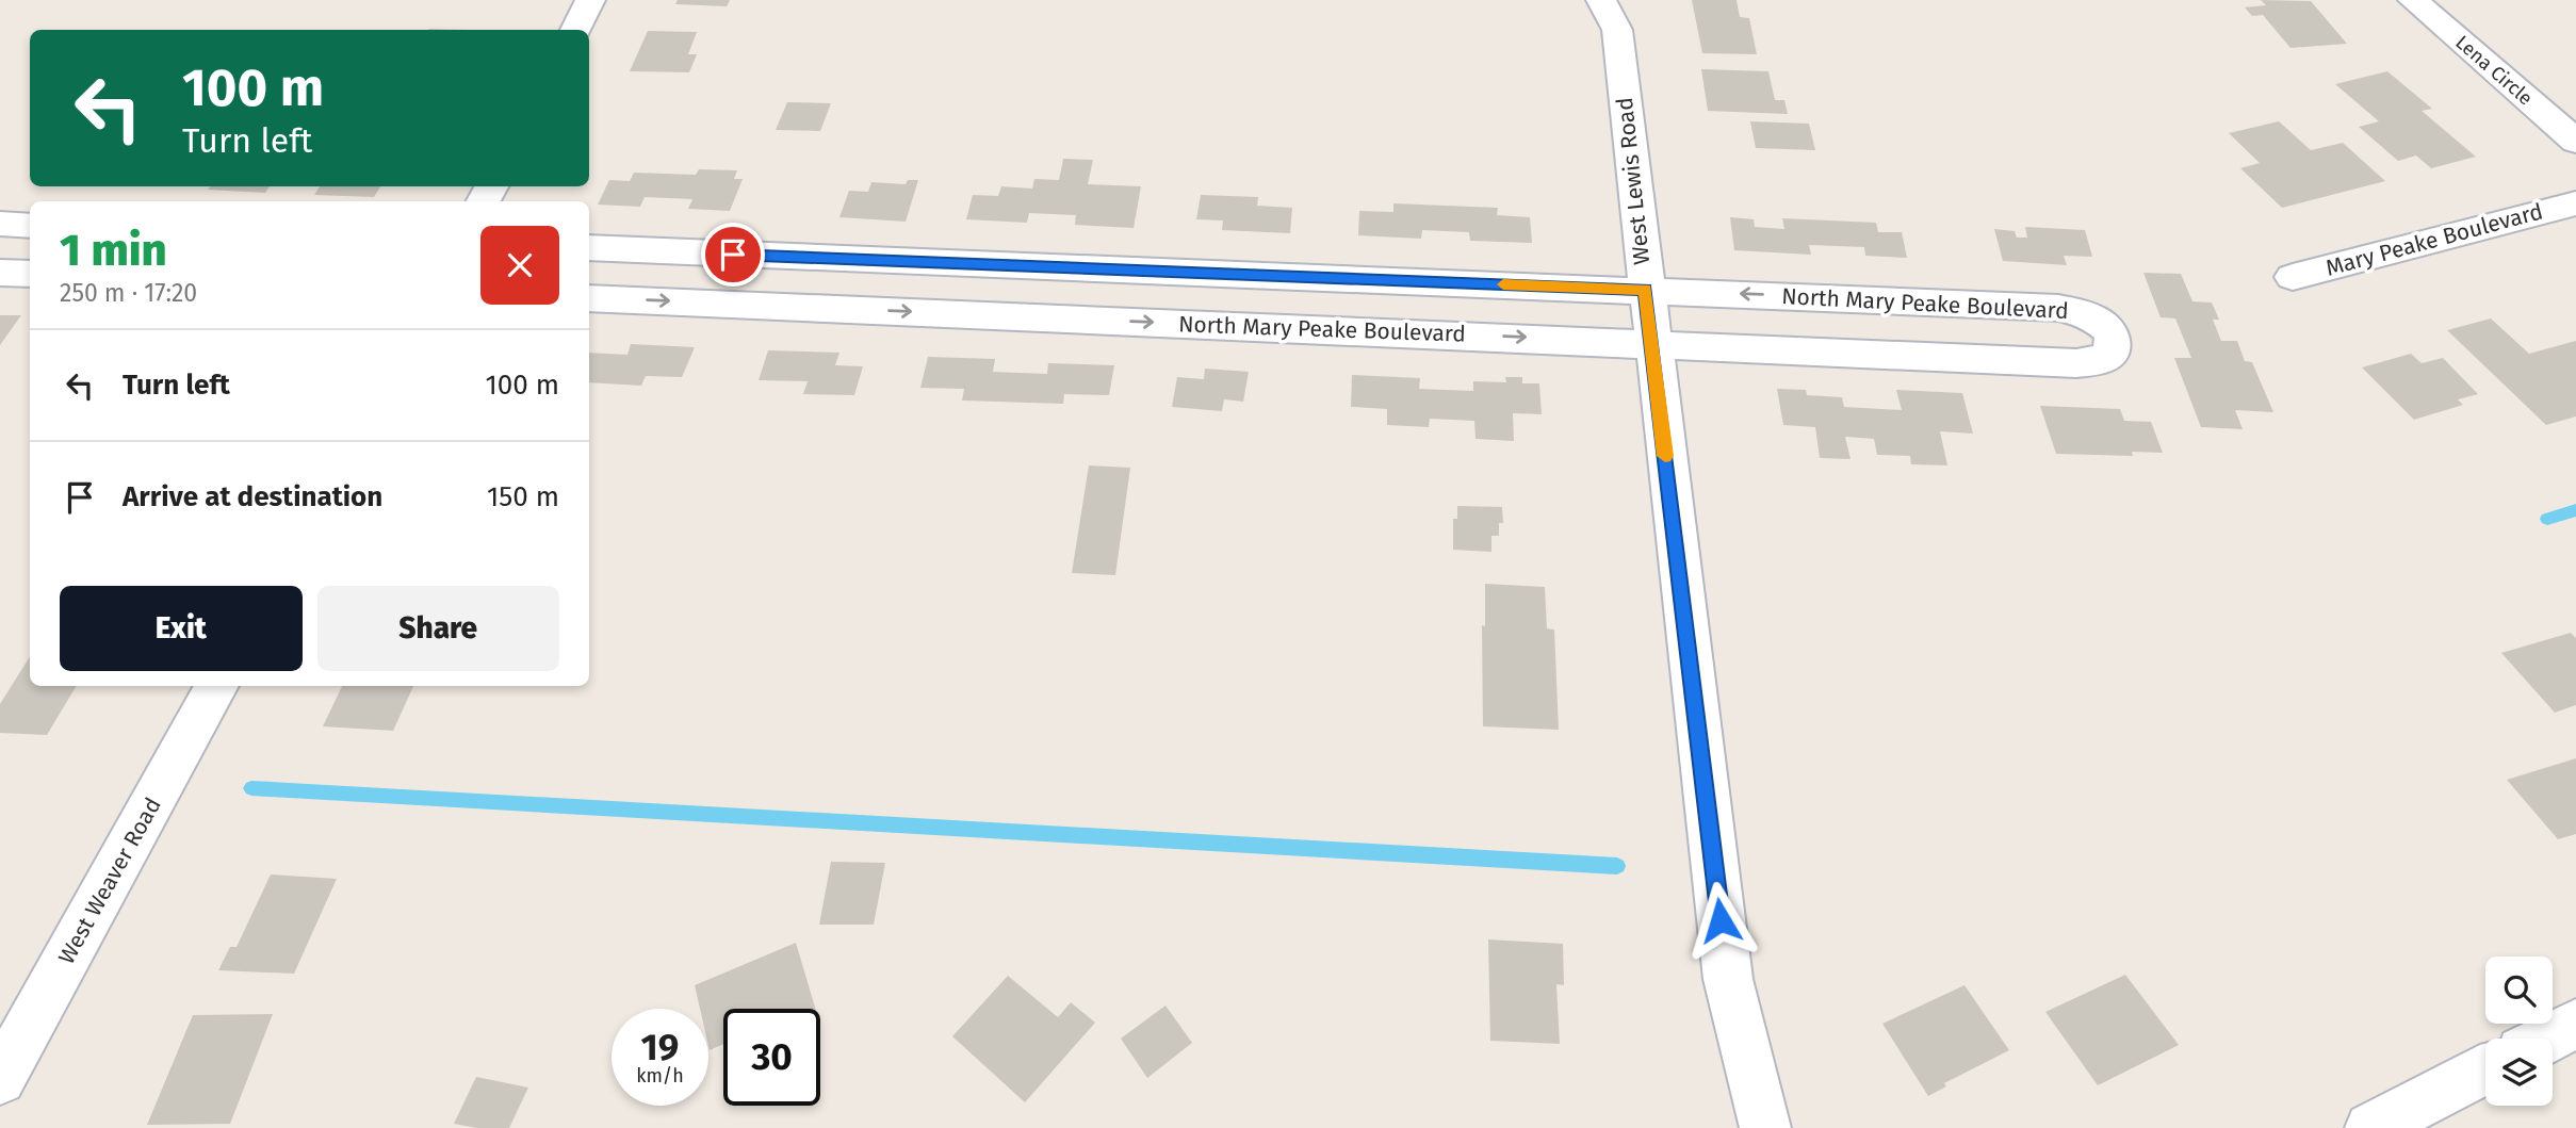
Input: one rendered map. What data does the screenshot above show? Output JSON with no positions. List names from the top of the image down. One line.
{"streets":{"street":["Lena Circle","West Lewis Road","Mary Peake Boulevard","North Mary Peake Boulevard","West Weaver Road"]},"crossings":[["West Lewis Road","North Mary Peake Boulevard"]],"page":{"turn":["100 m","Turn left"],"heading":["1 min","250 m · 17:20"],"list":[{"name":"Turn left","value":"100 m"},{"name":"Arrive at destination","value":"150 m"}],"buttons":["Exit","Share"],"speed":"19 km/h","limit":"30"}}
